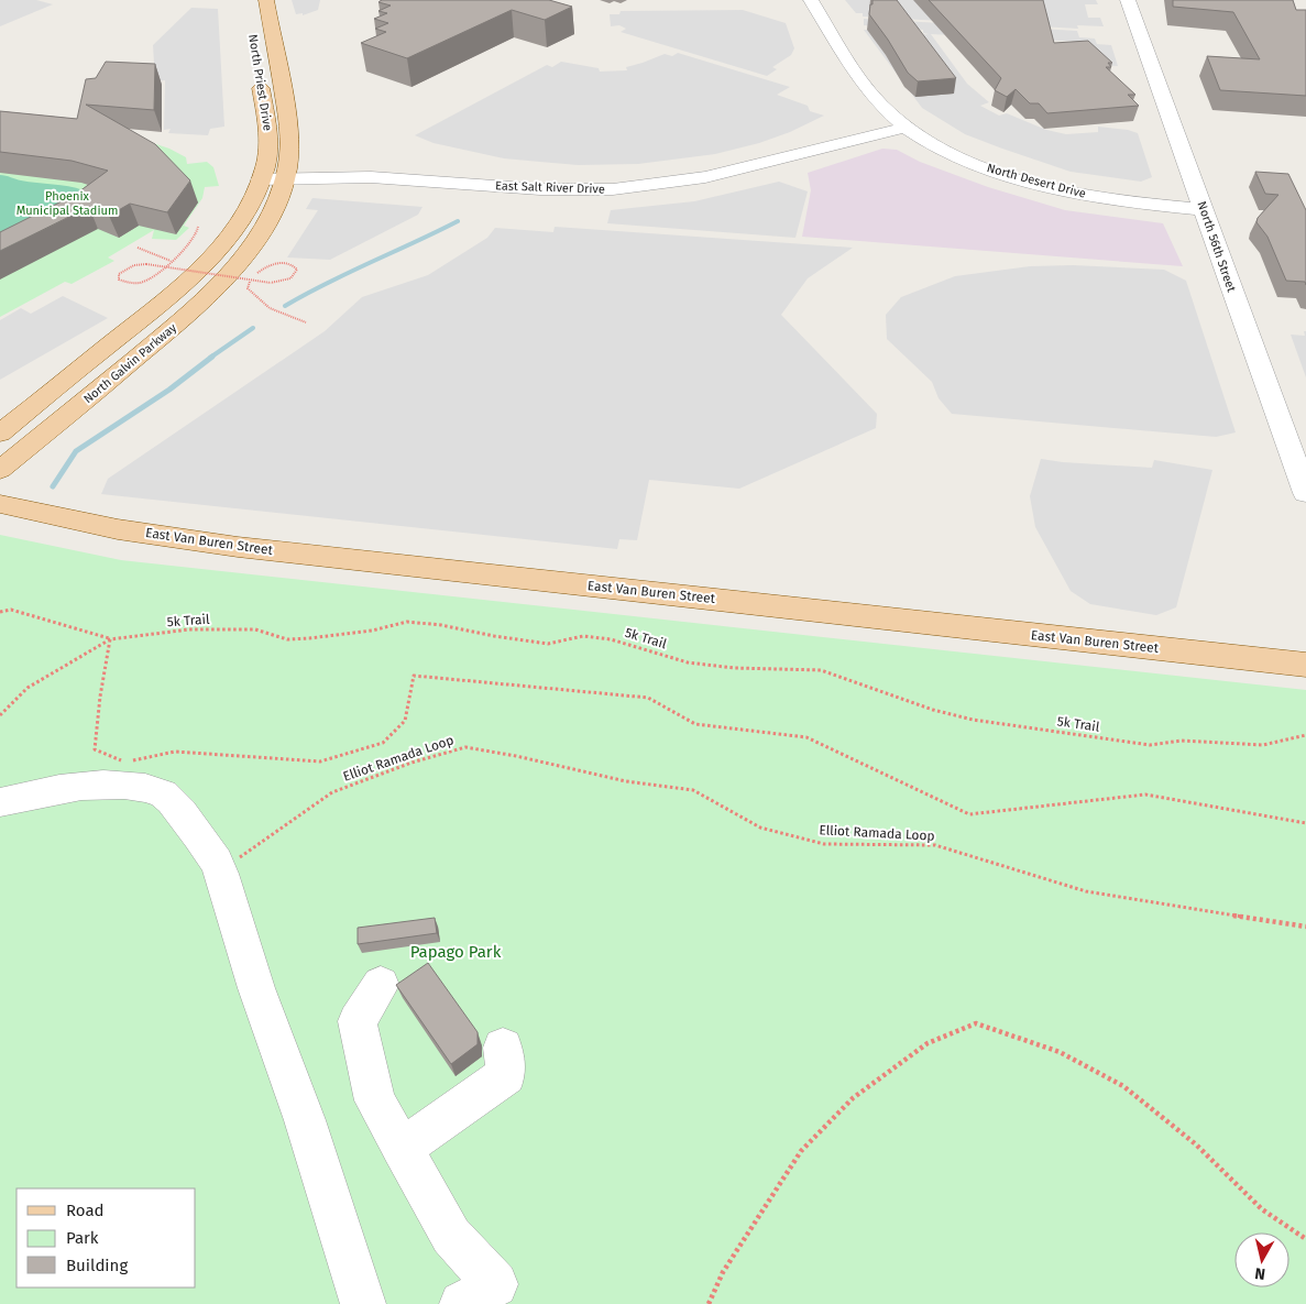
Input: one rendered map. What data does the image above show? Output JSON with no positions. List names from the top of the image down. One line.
{"streets":{"main road":["North Priest Drive","North Galvin Parkway","East Van Buren Street"],"street":["North Desert Drive","East Salt River Drive","North 56th Street"],"path":["5k Trail","Elliot Ramada Loop"]},"crossings":[["North Priest Drive","East Salt River Drive"],["North Priest Drive","North Galvin Parkway"],["North Desert Drive","East Salt River Drive"],["North Desert Drive","North 56th Street"]],"parks":["Phoenix Municipal Stadium","Papago Park"],"legend":["Road","Park","Building"],"north":"bottom"}
